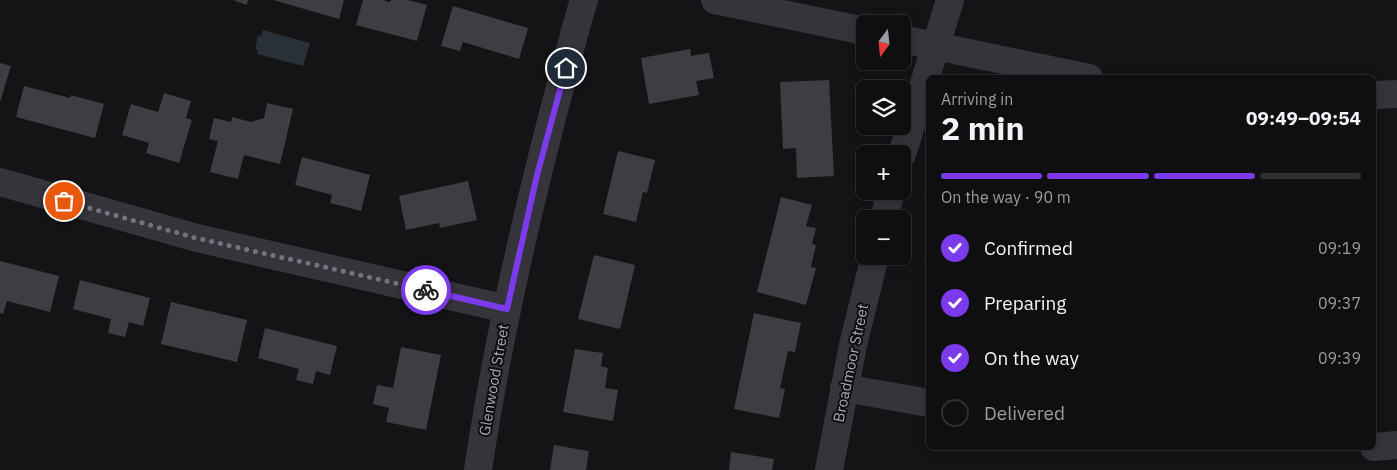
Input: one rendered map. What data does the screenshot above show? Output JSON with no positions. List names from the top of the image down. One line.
{"streets":{"street":["Broadmoor Street","Glenwood Street"]},"north":"bottom","page":{"map_buttons":["+","−"],"heading":["2 min","Arriving in","09:49–09:54"],"bar":"On the way · 90 m","list":[["Confirmed","09:19"],["Preparing","09:37"],["On the way","09:39"],"Delivered"]}}
